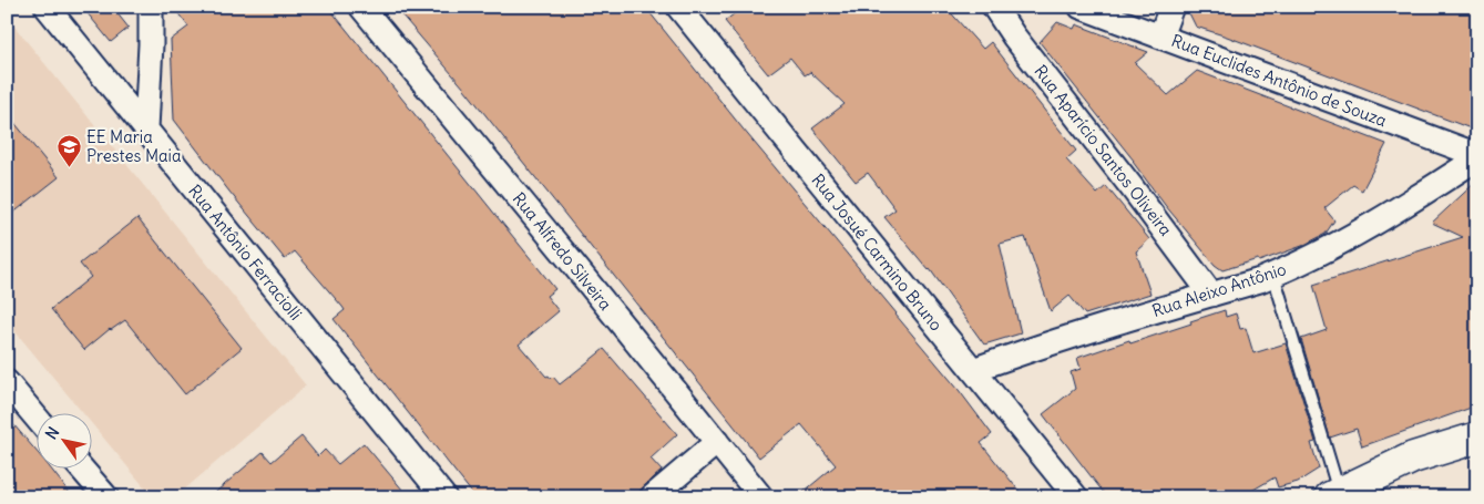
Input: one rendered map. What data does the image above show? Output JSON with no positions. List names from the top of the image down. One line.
{"streets":{"street":["Rua Euclides Antônio de Souza","Rua Aparício Santos Oliveira","Rua Alfredo Silveira","Rua Antônio Ferraciolli","Rua Josué Carmino Bruno","Rua Aleixo Antônio"]},"crossings":[["Rua Euclides Antônio de Souza","Rua Aleixo Antônio"],["Rua Aparício Santos Oliveira","Rua Aleixo Antônio"],["Rua Josué Carmino Bruno","Rua Aleixo Antônio"]],"places":{"school or university":["EE Maria Prestes Maia"]},"north":"top left"}
